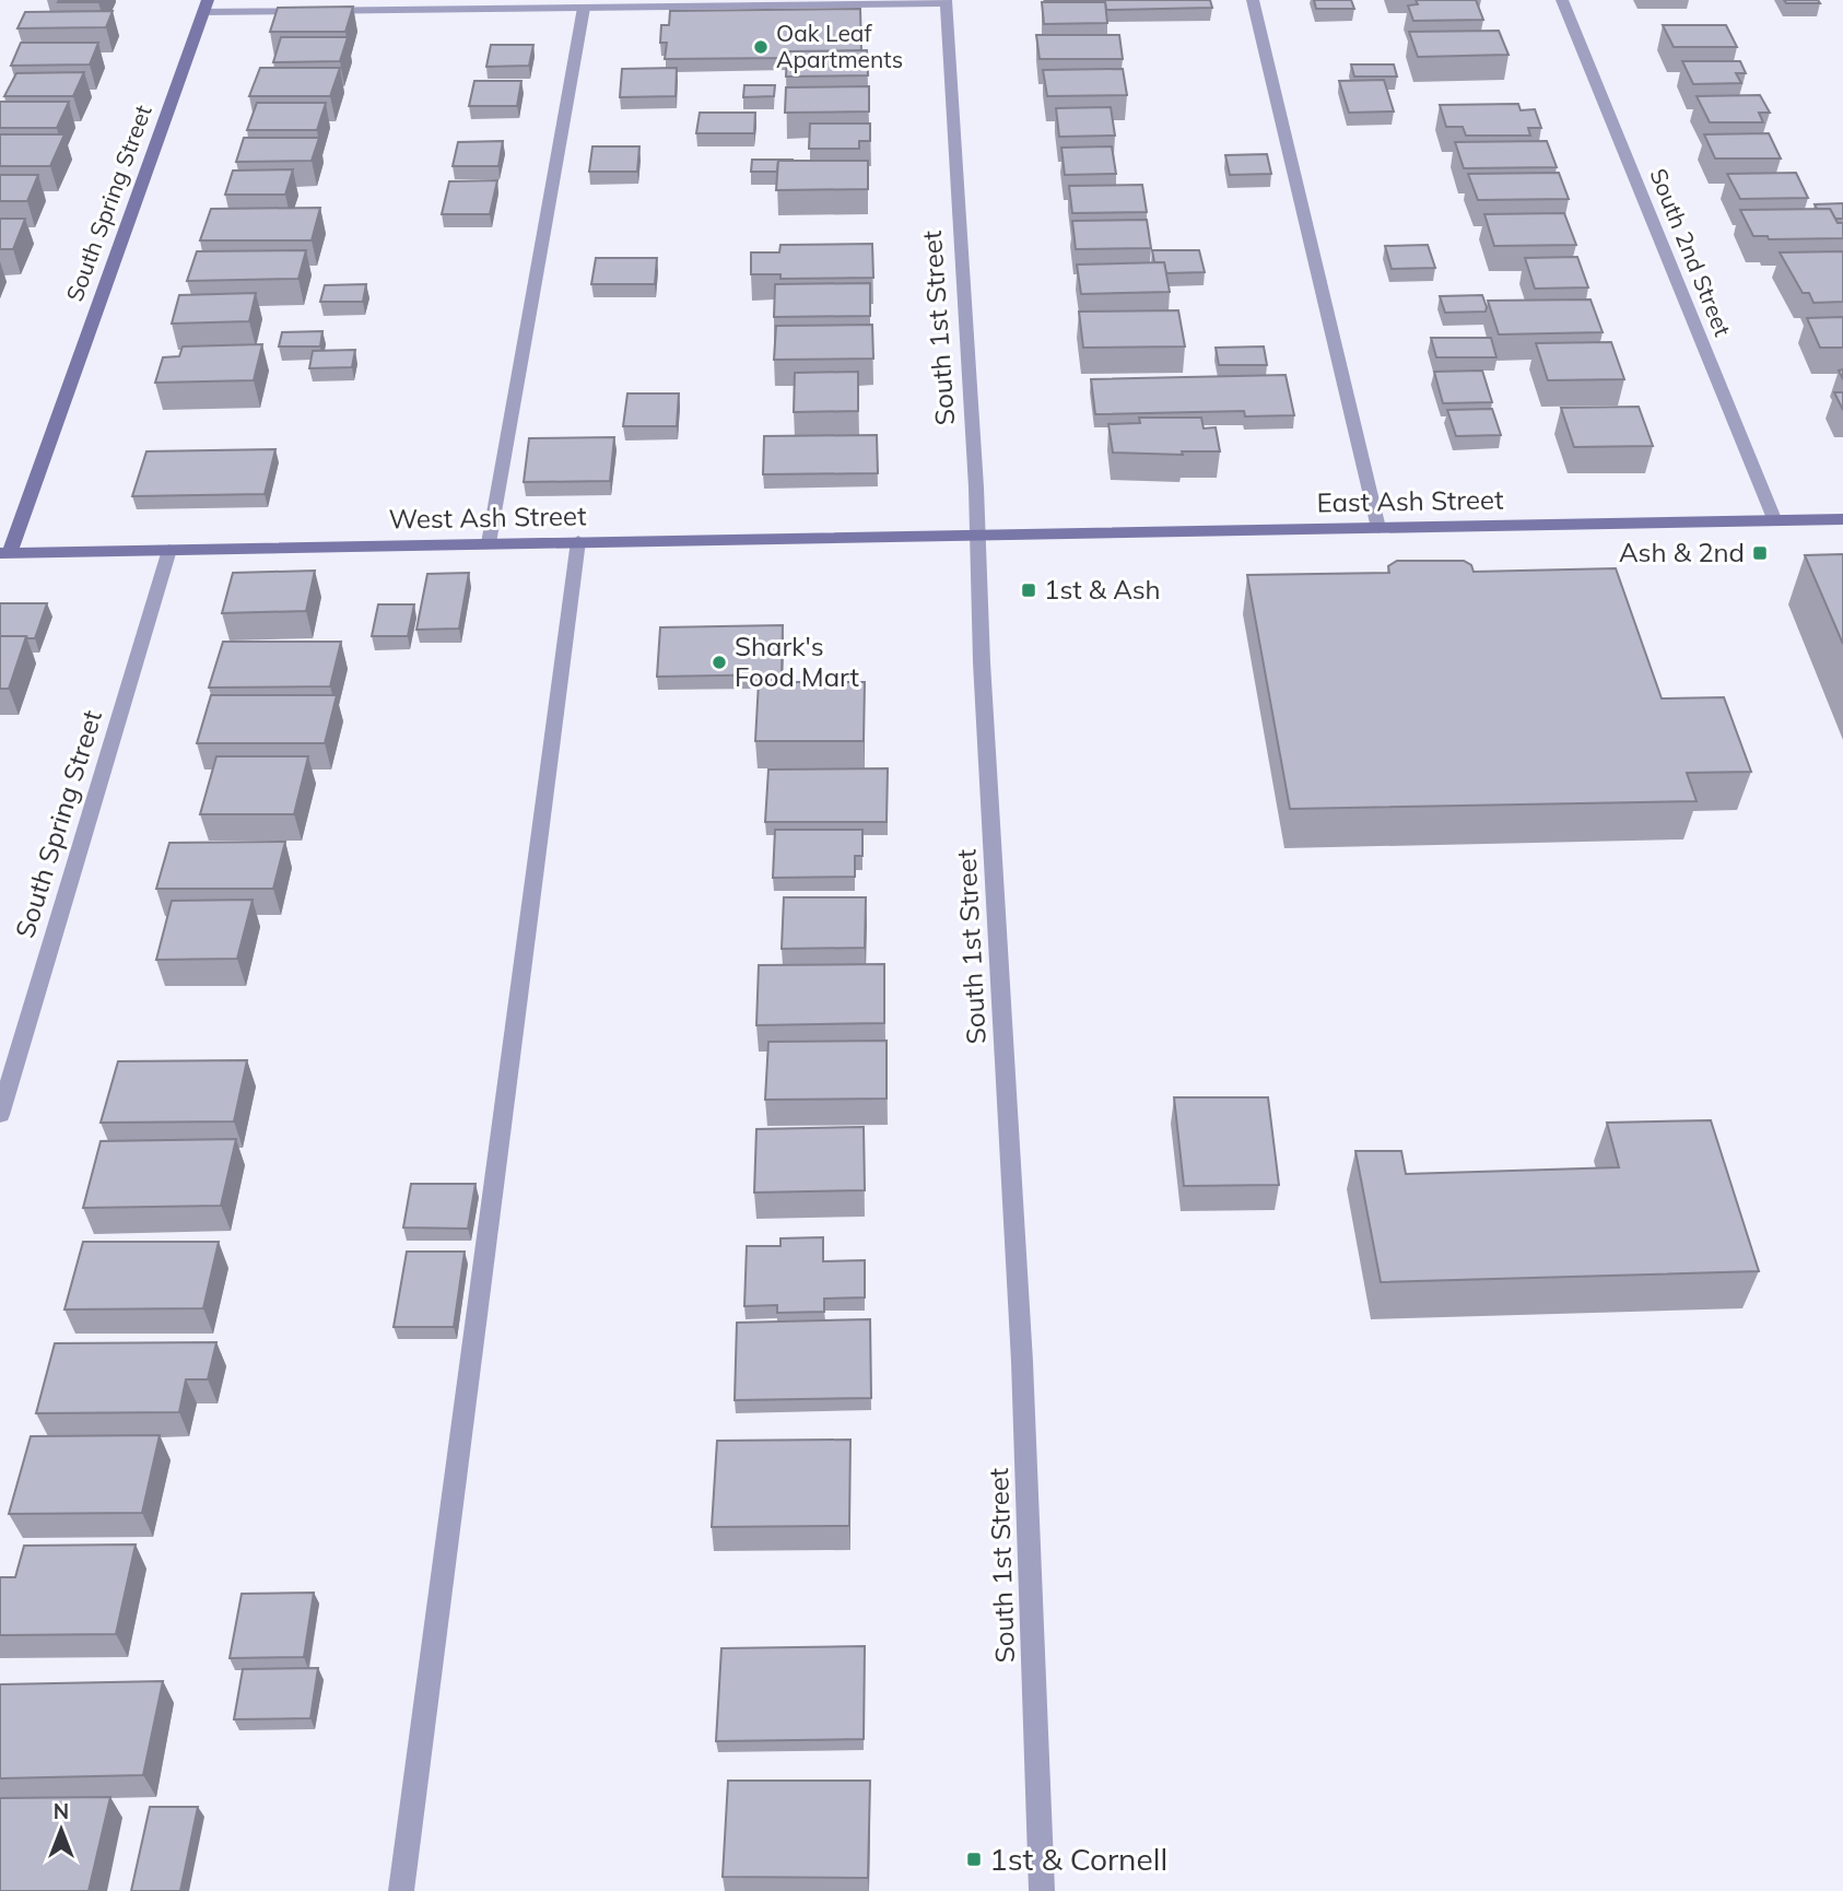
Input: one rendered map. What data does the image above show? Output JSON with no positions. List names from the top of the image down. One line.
{"streets":{"street":["South Spring Street","South 2nd Street","South 1st Street","East Ash Street","West Ash Street"]},"crossings":[["South Spring Street","West Ash Street"],["South 2nd Street","East Ash Street"],["South 1st Street","East Ash Street"],["South 1st Street","West Ash Street"],["East Ash Street","West Ash Street"]],"places":{"other":["Oak Leaf Apartments","Shark's Food Mart"],"transit":["Ash & 2nd","1st & Ash","1st & Cornell"]},"north":"top"}
